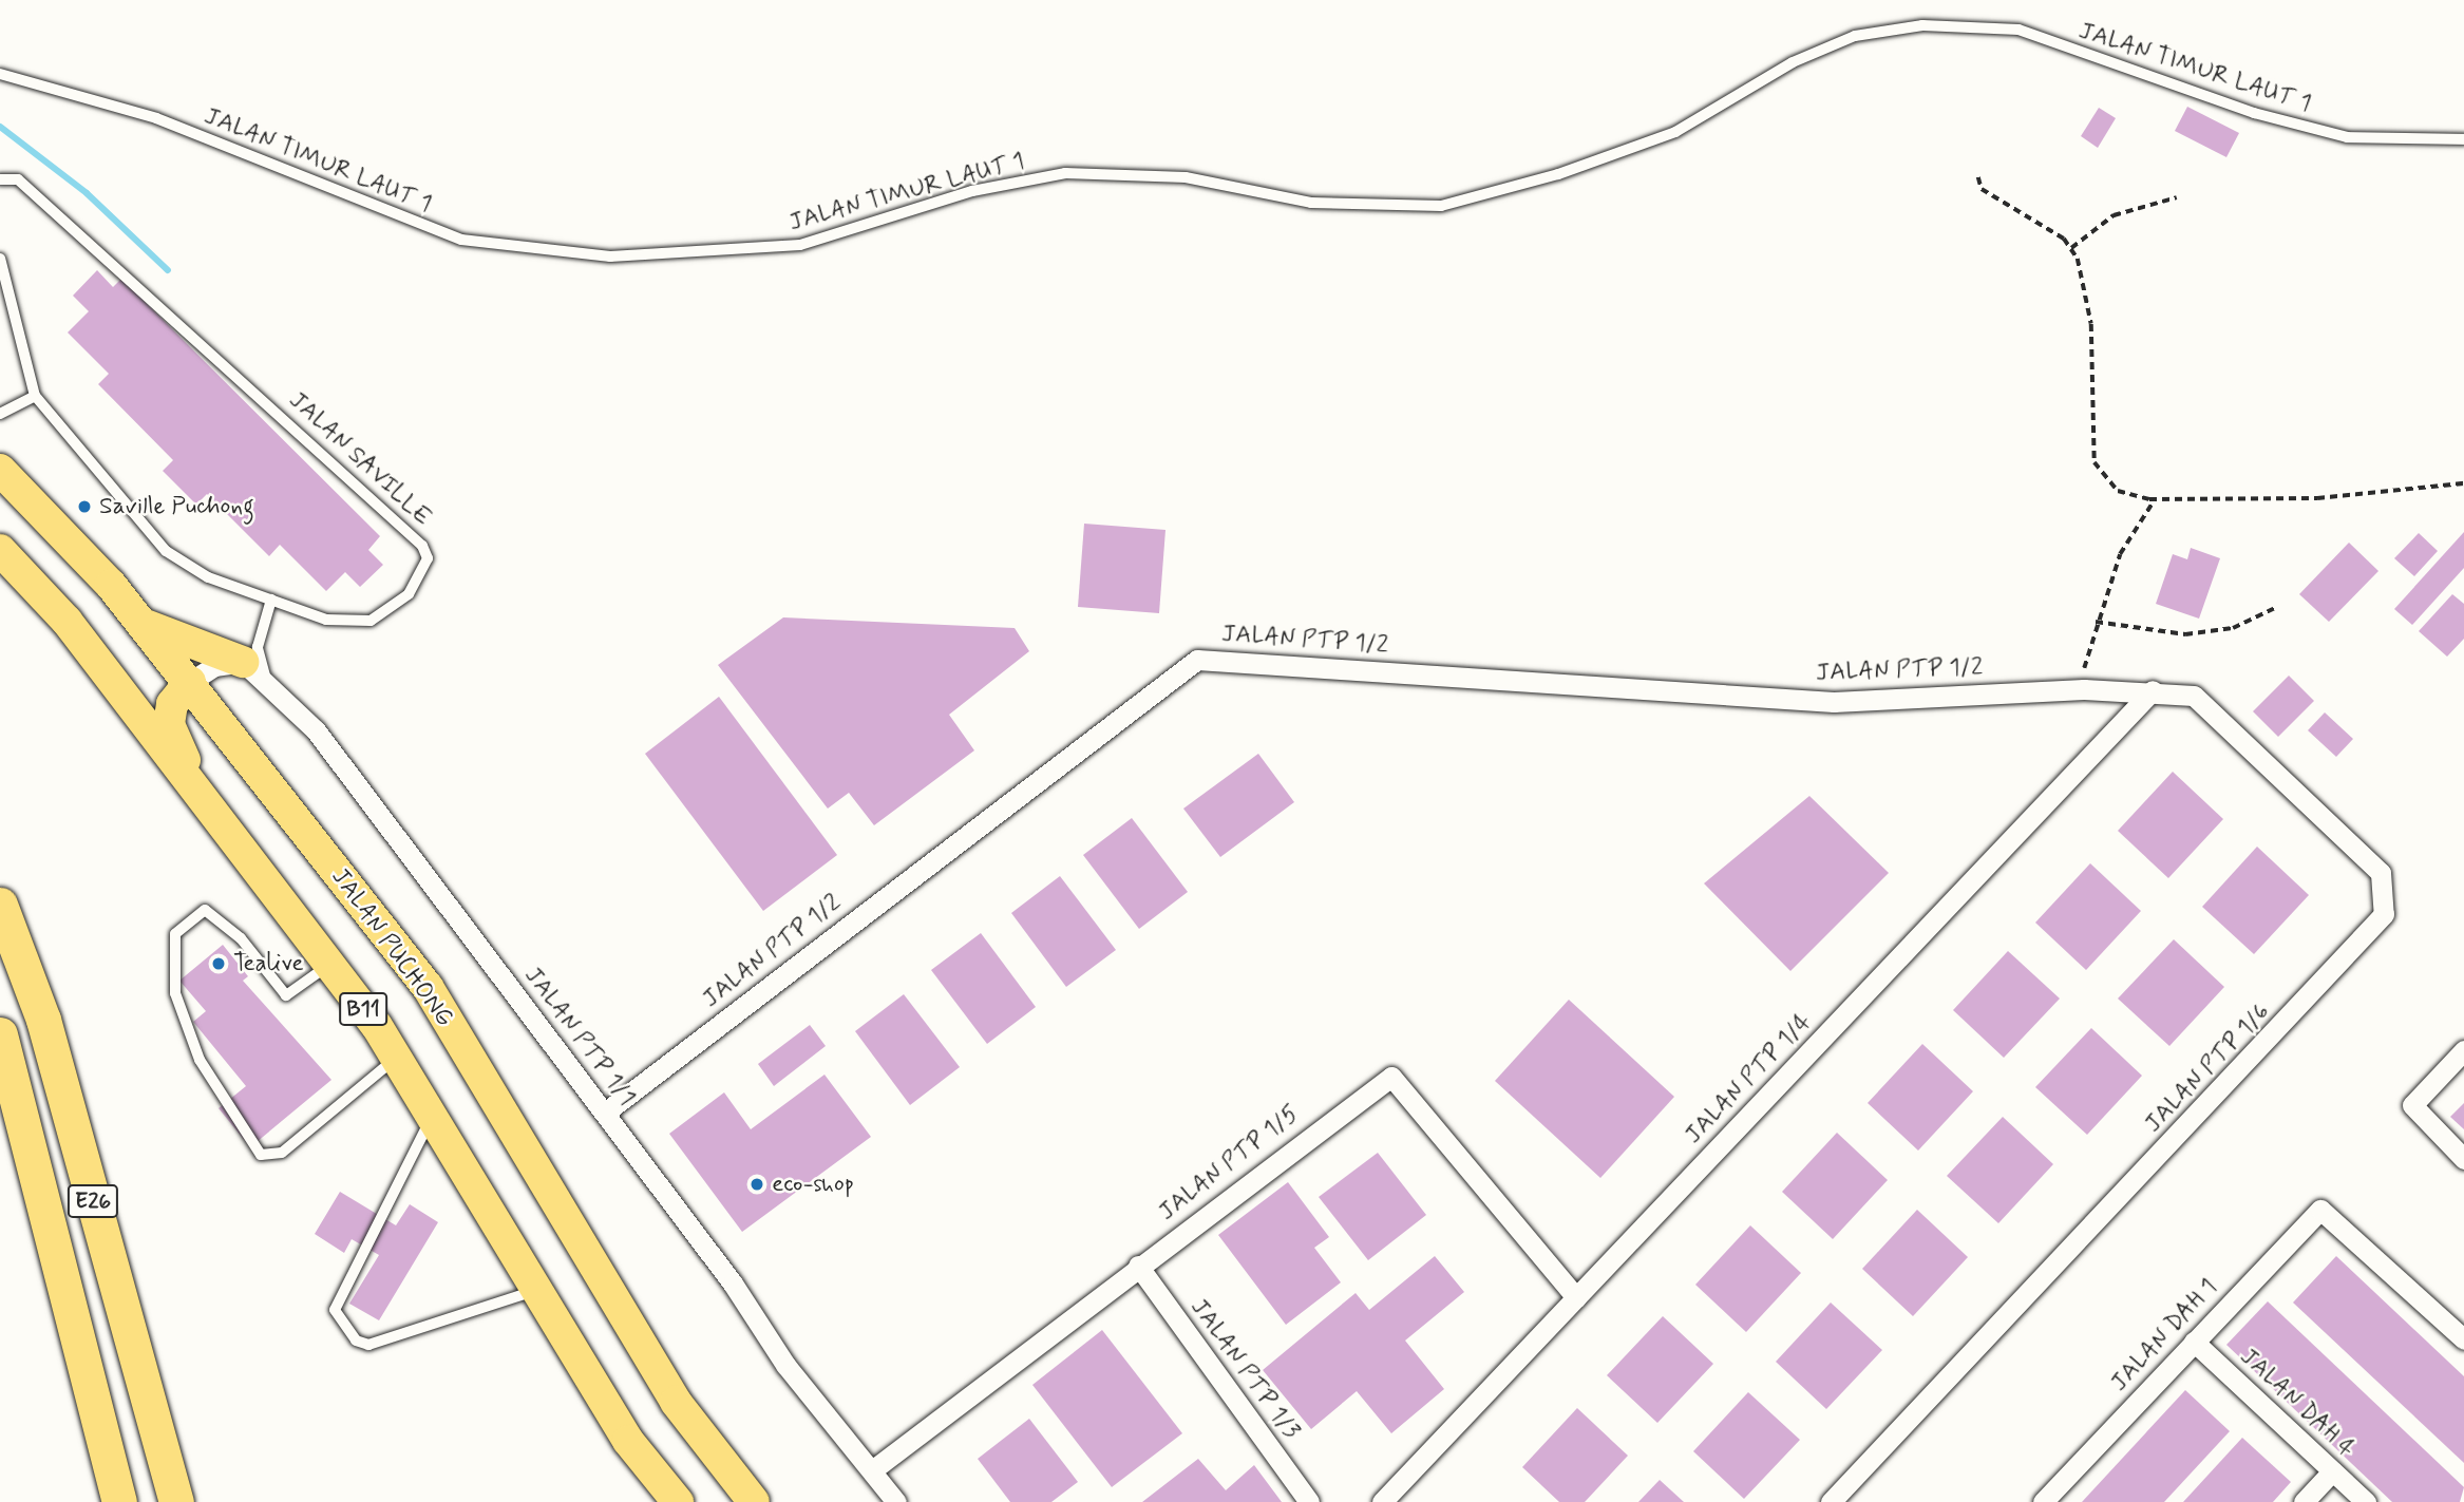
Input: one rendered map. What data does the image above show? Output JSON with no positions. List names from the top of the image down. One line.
{"streets":{"highway":["E26"],"main road":["JALAN PUCHONG","B11"],"street":["JALAN PTP 1/2","JALAN PTP 1/1","JALAN PTP 1/6","JALAN PTP 1/4","JALAN PTP 1/5","JALAN DAH 1","JALAN PTP 1/3","JALAN DAH 4"],"lane":["JALAN TIMUR LAUT 1","JALAN SAVILLE"]},"crossings":[["JALAN PTP 1/2","JALAN PTP 1/1"],["JALAN PTP 1/2","JALAN PTP 1/6"],["JALAN PTP 1/2","JALAN PTP 1/4"],["JALAN PTP 1/1","JALAN PTP 1/5"],["JALAN PTP 1/6","JALAN PTP 1/4"],["JALAN PTP 1/4","JALAN PTP 1/5"],["JALAN PTP 1/5","JALAN PTP 1/3"],["JALAN DAH 1","JALAN DAH 4"]],"places":["Saville Puchong","Tealive","eco-shop"]}
